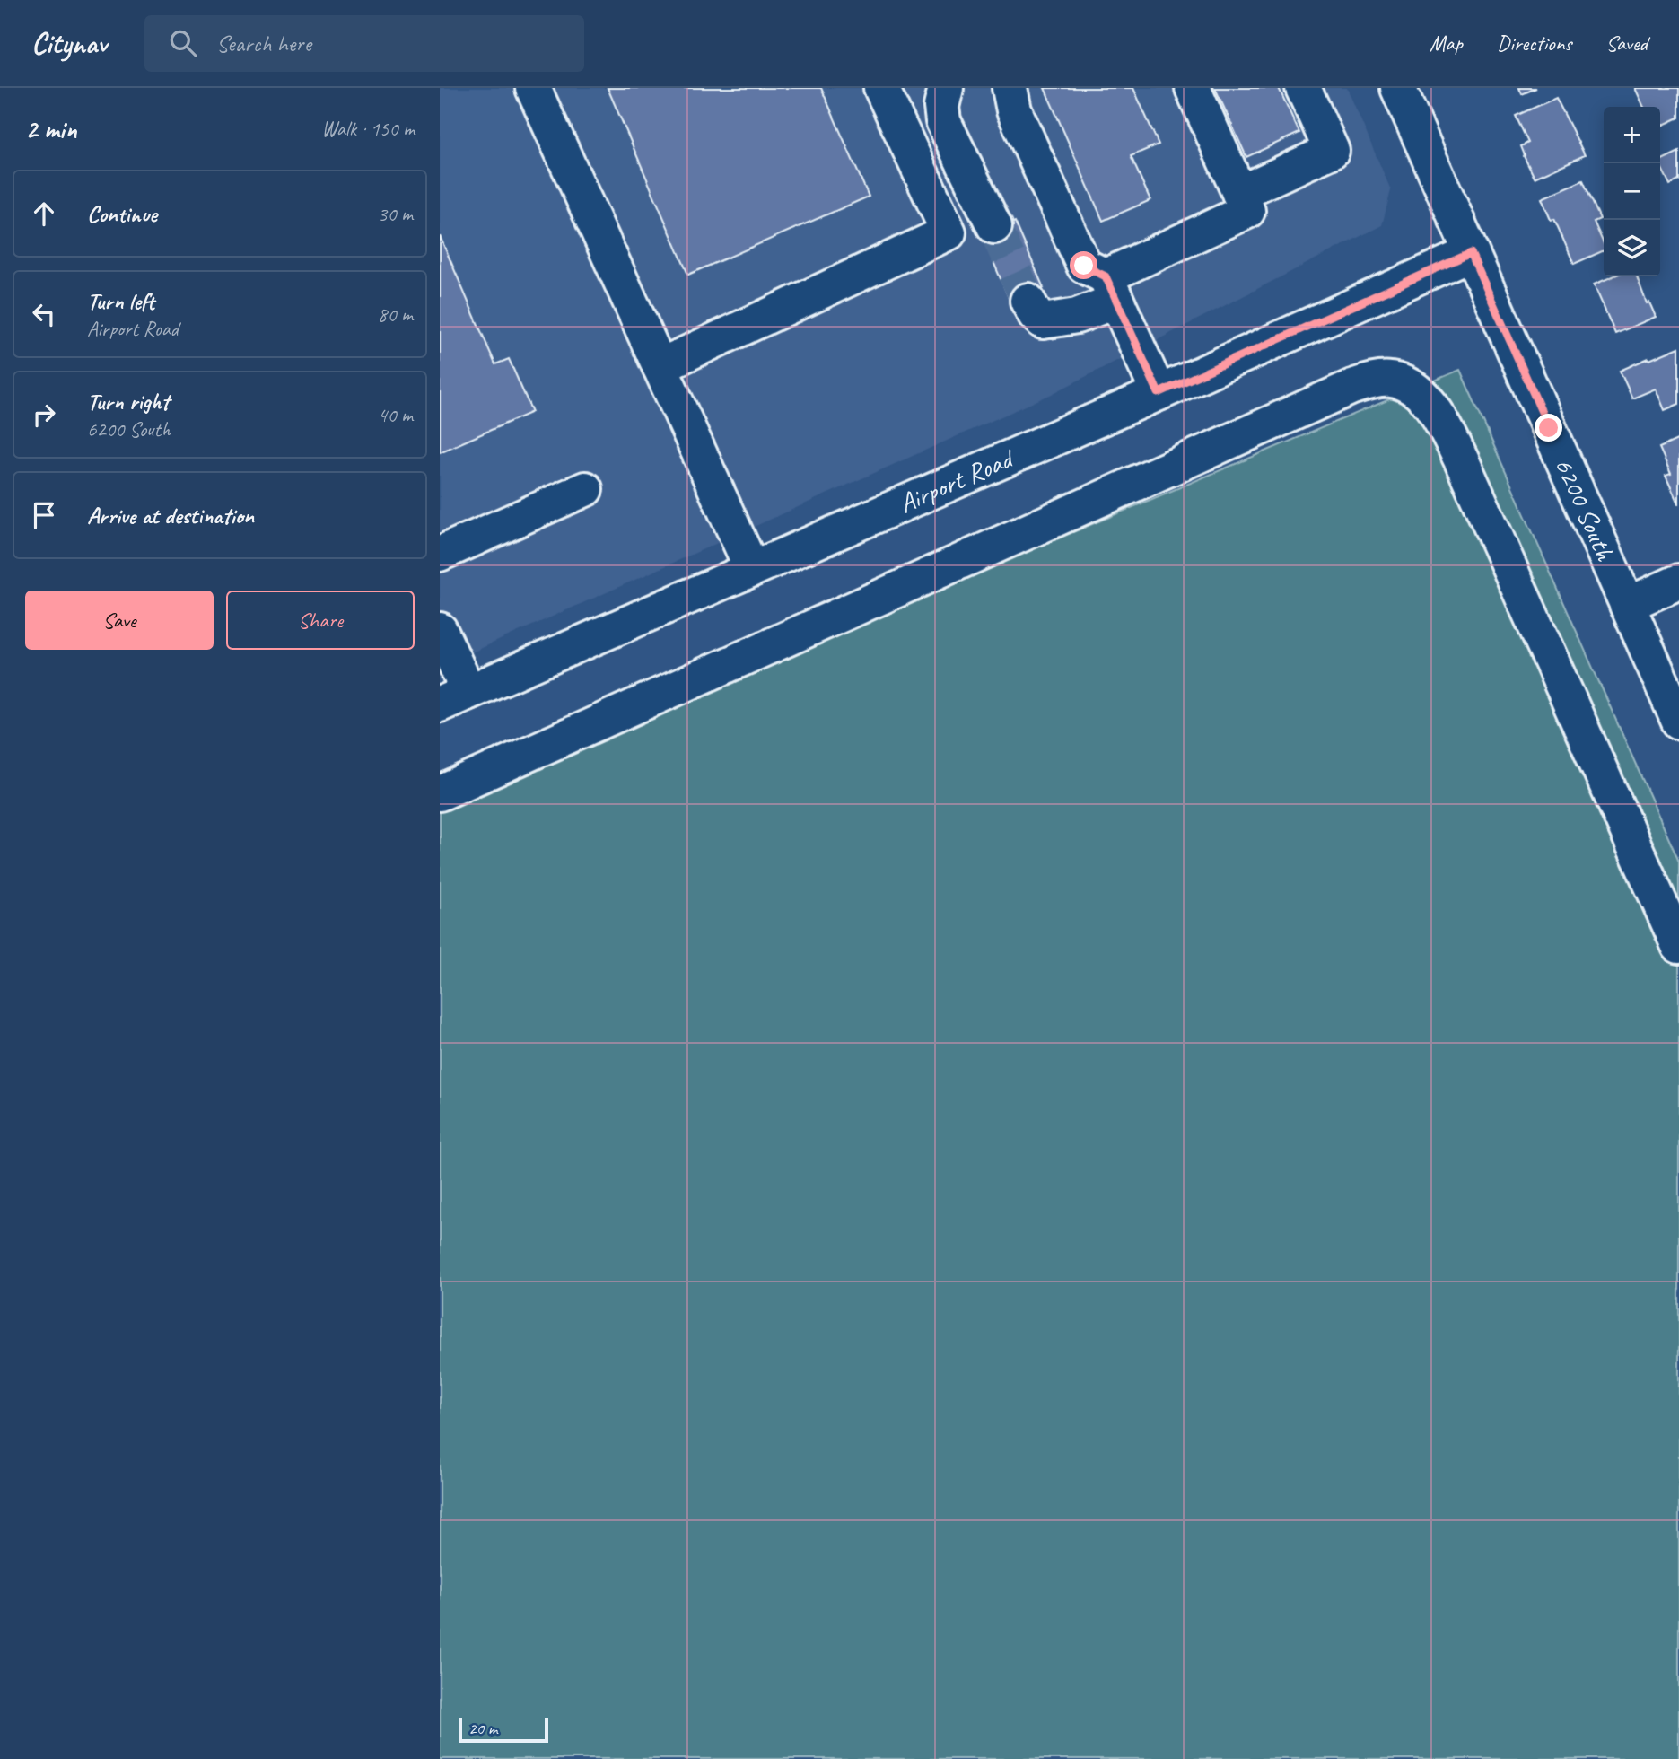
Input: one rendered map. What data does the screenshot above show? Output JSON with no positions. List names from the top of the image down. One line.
{"streets":{"street":["Airport Road","6200 South"]},"crossings":[["Airport Road","6200 South"]],"scale_bar":"20 m","page":{"header":"Citynav","search":"Search here","nav":["Map","Directions","Saved"],"heading":["2 min","Walk · 150 m"],"map_buttons":["+","−"],"list":[["Continue","30 m"],["Turn left","Airport Road","80 m"],["Turn right","6200 South","40 m"],"Arrive at destination"],"buttons":["Save","Share"],"scale":"20 m"}}
